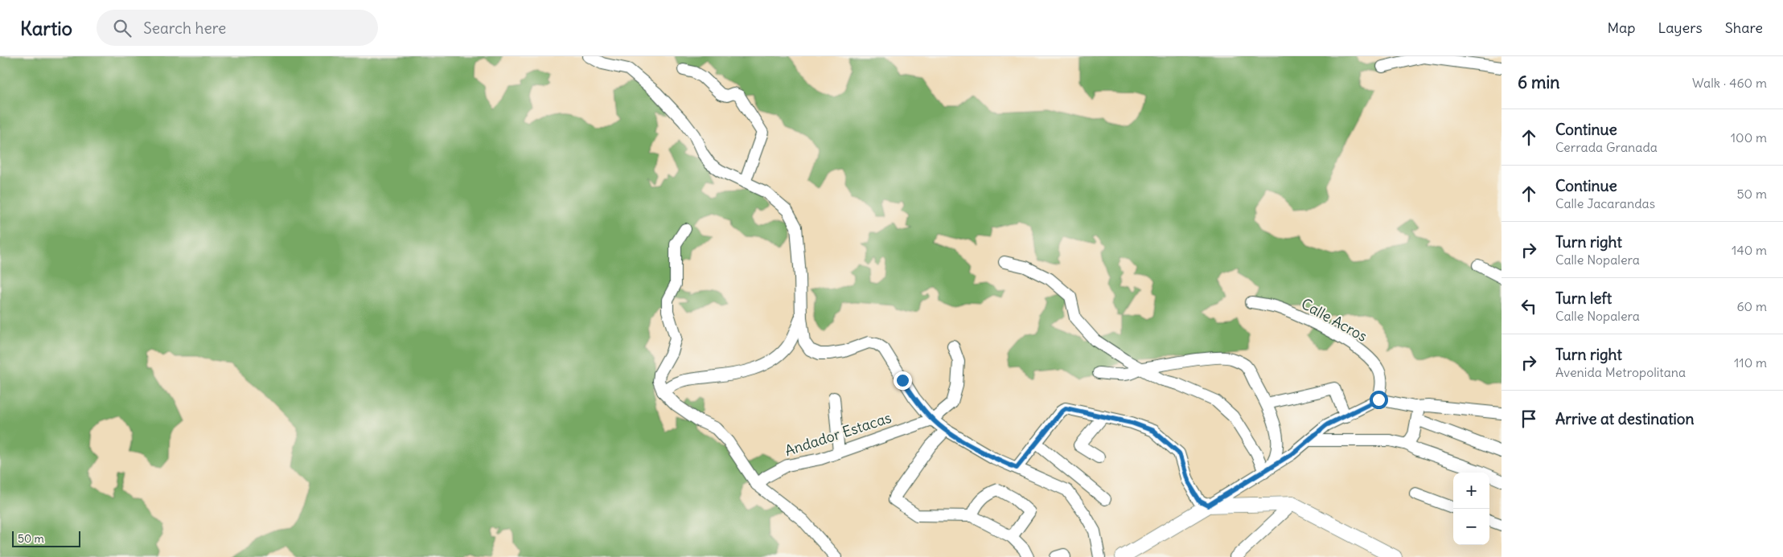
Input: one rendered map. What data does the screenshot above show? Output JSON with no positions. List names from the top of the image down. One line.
{"streets":{"street":["Calle Acros","Andador Estacas"]},"scale_bar":"50 m","page":{"header":"Kartio","search":"Search here","nav":["Map","Layers","Share"],"heading":["6 min","Walk · 460 m"],"list":[["Continue","Cerrada Granada","100 m"],["Continue","Calle Jacarandas","50 m"],["Turn right","Calle Nopalera","140 m"],["Turn left","Calle Nopalera","60 m"],["Turn right","Avenida Metropolitana","110 m"],"Arrive at destination"],"map_buttons":["+","−"],"scale":"50 m"}}
